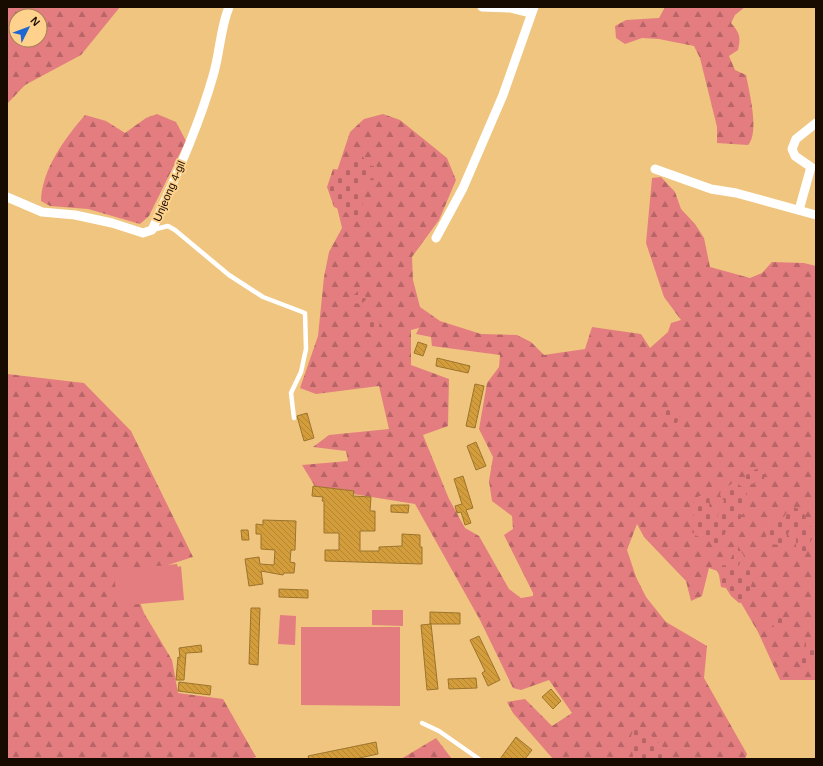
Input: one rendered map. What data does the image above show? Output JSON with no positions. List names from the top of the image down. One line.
{"streets":{"street":["Unjeong 4-gil"]},"north":"top right"}
